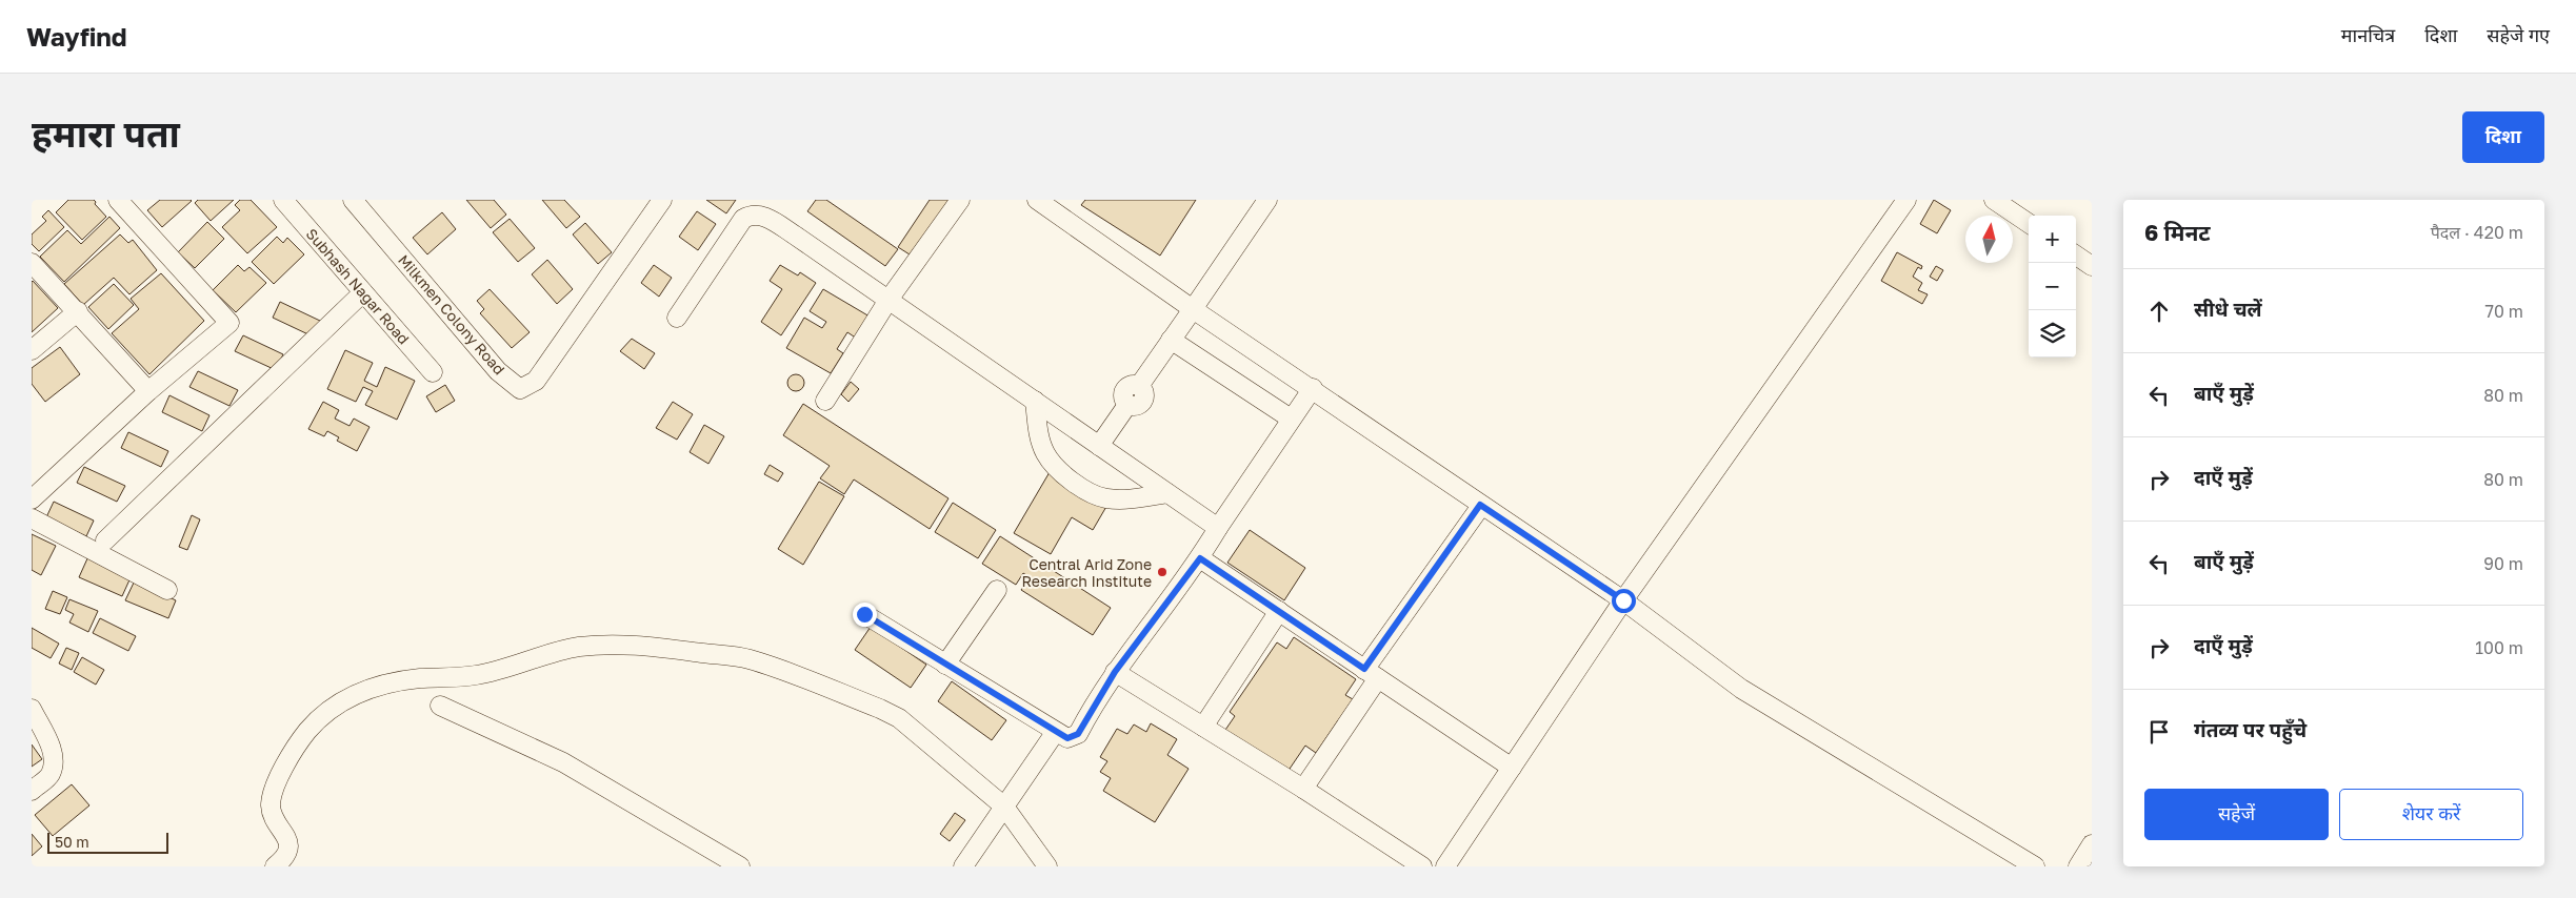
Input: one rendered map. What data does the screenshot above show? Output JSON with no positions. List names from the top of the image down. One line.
{"streets":{"street":["Subhash Nagar Road","Milkmen Colony Road"]},"places":["Central Arid Zone Research Institute"],"scale_bar":"50 m","north":"top","page":{"header":"Wayfind","nav":["मानचित्र","दिशा","सहेजे गए"],"title":"हमारा पता","buttons":["दिशा",["सहेजें","शेयर करें"]],"heading":["6 मिनट","पैदल · 420 m"],"map_buttons":["+","−"],"list":[["सीधे चलें","70 m"],["बाएँ मुड़ें","80 m"],["दाएँ मुड़ें","80 m"],["बाएँ मुड़ें","90 m"],["दाएँ मुड़ें","100 m"],"गंतव्य पर पहुँचे"],"scale":"50 m"}}
